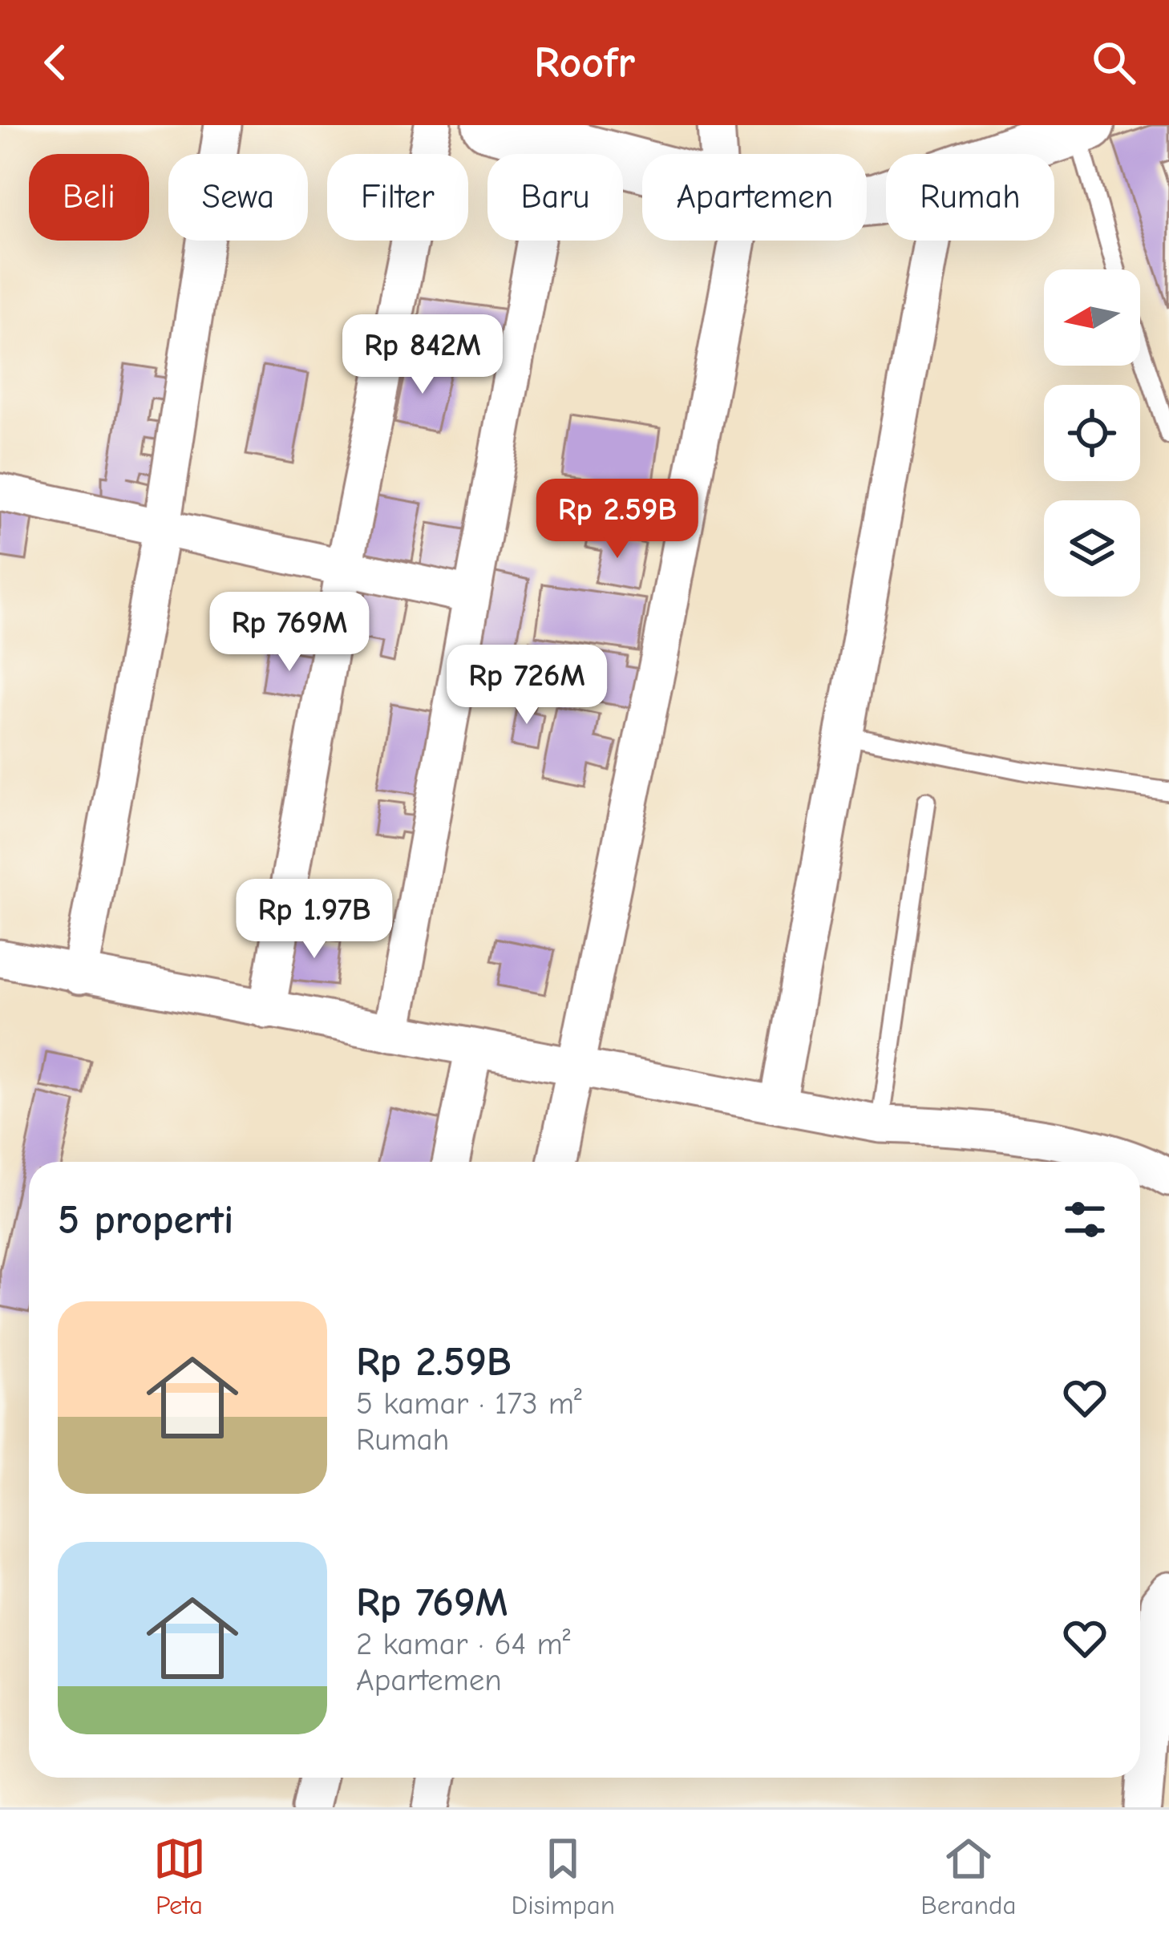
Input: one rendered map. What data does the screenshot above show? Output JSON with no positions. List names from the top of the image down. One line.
{"north":"left","page":{"header":"Roofr","chip":["Beli","Sewa","Filter","Baru","Apartemen","Rumah"],"price":["Rp 842M","Rp 2.59B","Rp 769M","Rp 726M","Rp 1.97B"],"heading":"5 properti","list":[{"name":"Rp 2.59B","note":"5 kamar · 173 m² · Rumah"},{"name":"Rp 769M","note":"2 kamar · 64 m² · Apartemen"}],"tabs":["Peta","Disimpan","Beranda"]}}
